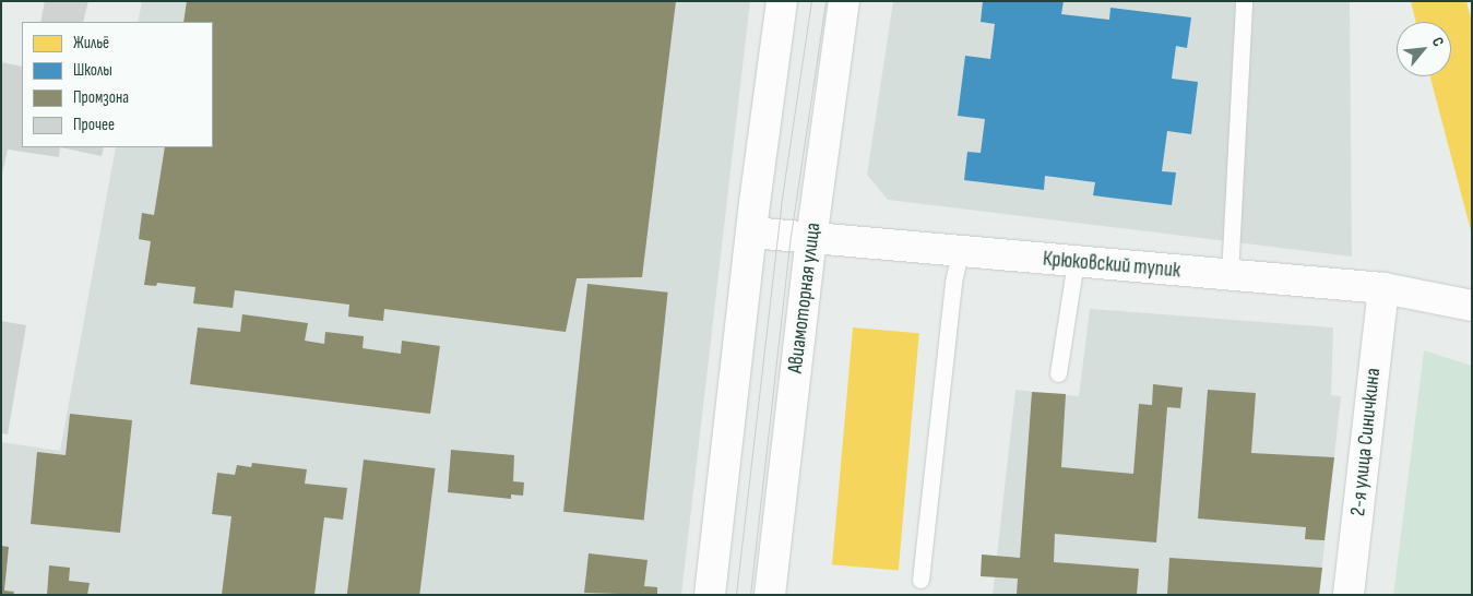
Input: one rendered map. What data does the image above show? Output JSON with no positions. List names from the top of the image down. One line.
{"streets":{"main road":["Крюковский тупик","Авиамоторная улица","2-я улица Синичкина"]},"crossings":[["Крюковский тупик","Авиамоторная улица"],["Крюковский тупик","2-я улица Синичкина"]],"legend":["Жильё","Школы","Промзона","Прочее"],"north":"top right"}
